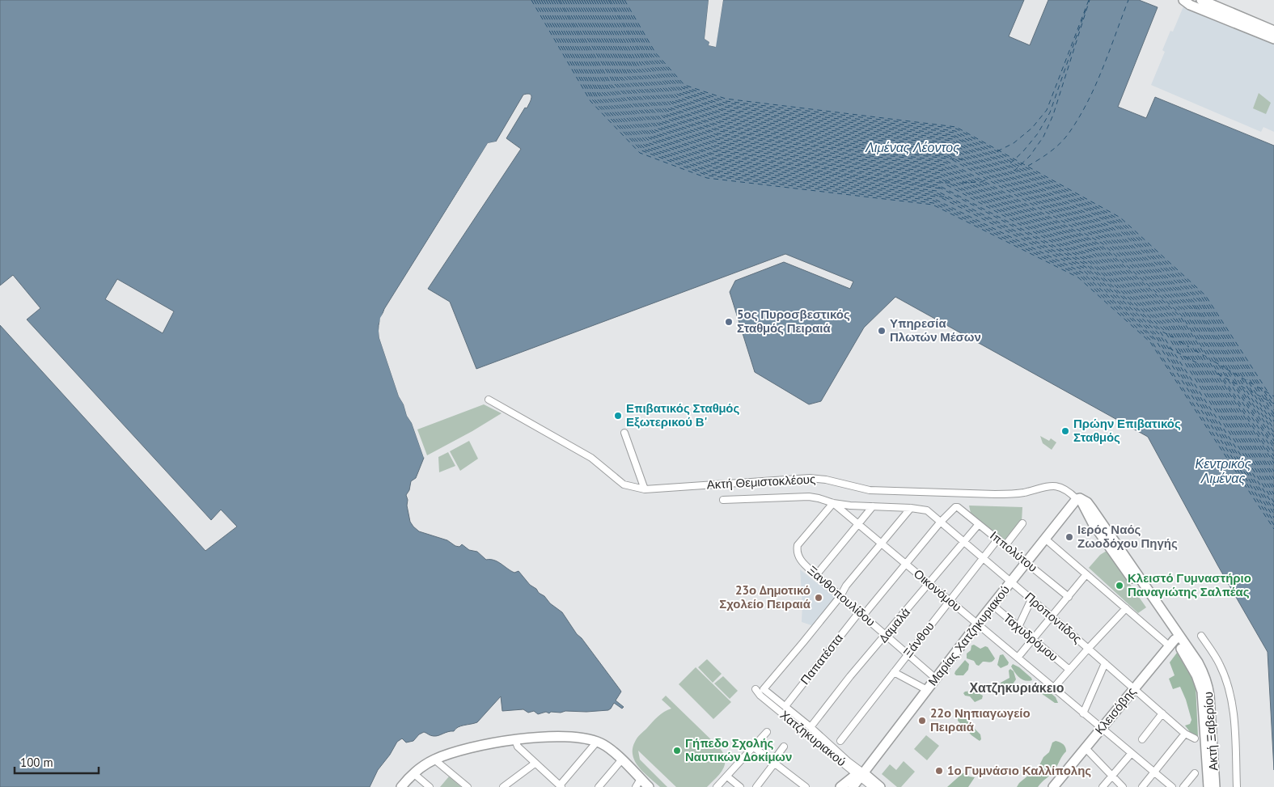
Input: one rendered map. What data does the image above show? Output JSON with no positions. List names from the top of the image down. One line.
{"streets":{"main road":["Μαρίας Χατζηκυριακού","Κλεισόβης","Ακτή Ξαβερίου","Χατζηκυριακού"],"street":["Ακτή Θεμιστοκλέους","Ιππολύτου","Οικονόμου","Ξανθοπουλίδου","Προποντίδος","Δαμαλά","Ταχυδρόμου","Ξάνθου","Παπατέστα"]},"crossings":[["Ακτή Θεμιστοκλέους","Μαρίας Χατζηκυριακού"],["Ακτή Θεμιστοκλέους","Ακτή Ξαβερίου"],["Ιππολύτου","Δαμαλά"],["Ιππολύτου","Μαρίας Χατζηκυριακού"],["Ιππολύτου","Ξάνθου"],["Ιππολύτου","Παπατέστα"],["Οικονόμου","Ξανθοπουλίδου"],["Οικονόμου","Προποντίδος"],["Οικονόμου","Δαμαλά"],["Οικονόμου","Μαρίας Χατζηκυριακού"],["Οικονόμου","Ξάνθου"],["Οικονόμου","Παπατέστα"],["Οικονόμου","Κλεισόβης"],["Ξανθοπουλίδου","Προποντίδος"],["Ξανθοπουλίδου","Δαμαλά"],["Ξανθοπουλίδου","Μαρίας Χατζηκυριακού"],["Ξανθοπουλίδου","Ξάνθου"],["Ξανθοπουλίδου","Παπατέστα"],["Προποντίδος","Δαμαλά"],["Προποντίδος","Μαρίας Χατζηκυριακού"],["Προποντίδος","Ξάνθου"],["Προποντίδος","Παπατέστα"],["Προποντίδος","Κλεισόβης"],["Δαμαλά","Χατζηκυριακού"],["Μαρίας Χατζηκυριακού","Ταχυδρόμου"],["Μαρίας Χατζηκυριακού","Ακτή Ξαβερίου"],["Μαρίας Χατζηκυριακού","Χατζηκυριακού"],["Παπατέστα","Χατζηκυριακού"],["Κλεισόβης","Ακτή Ξαβερίου"]],"districts":["Χατζηκυριάκειο"],"water":["Λιμένας Λέοντος","Κεντρικός Λιμένας"],"places":["5ος Πυροσβεστικός Σταθμός Πειραιά","Υπηρεσία Πλωτών Μέσων","Επιβατικός Σταθμός Εξωτερικού Β'","Πρώην Επιβατικός Σταθμός","Ιερός Ναός Ζωοδόχου Πηγής","Κλειστό Γυμναστήριο Παναγιώτης Σαλπέας","23ο Δημοτικό Σχολείο Πειραιά","22ο Νηπιαγωγείο Πειραιά","Γήπεδο Σχολής Ναυτικών Δοκίμων","1ο Γυμνάσιο Καλλίπολης"],"scale_bar":"100 m"}
